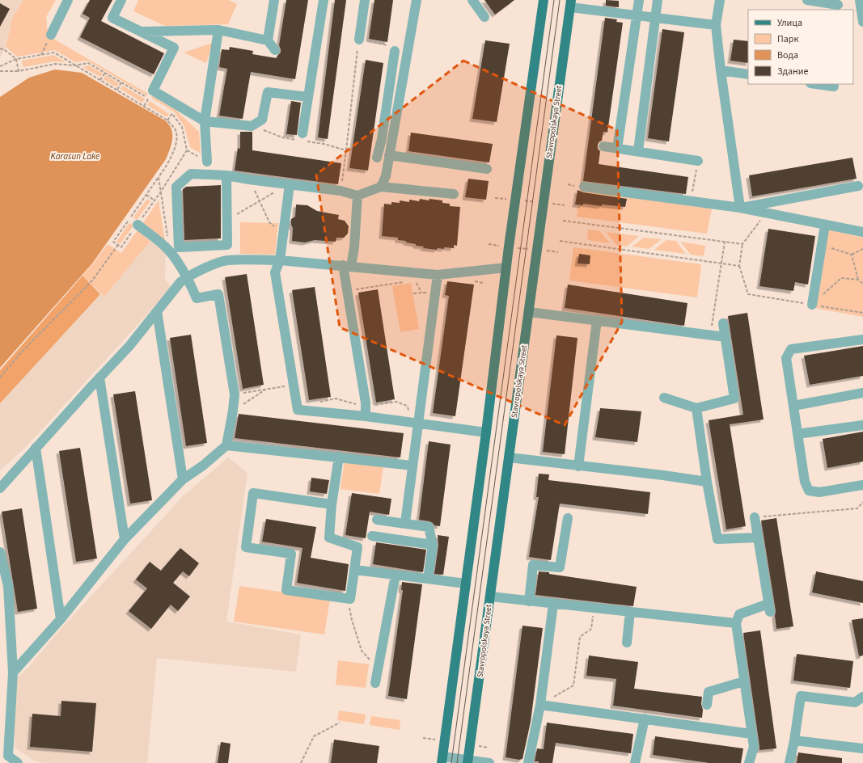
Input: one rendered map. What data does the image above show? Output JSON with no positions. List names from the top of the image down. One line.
{"streets":{"main road":["Stavropolskaya Street"]},"water":["Karasun Lake"],"legend":["Улица","Парк","Вода","Здание"]}
